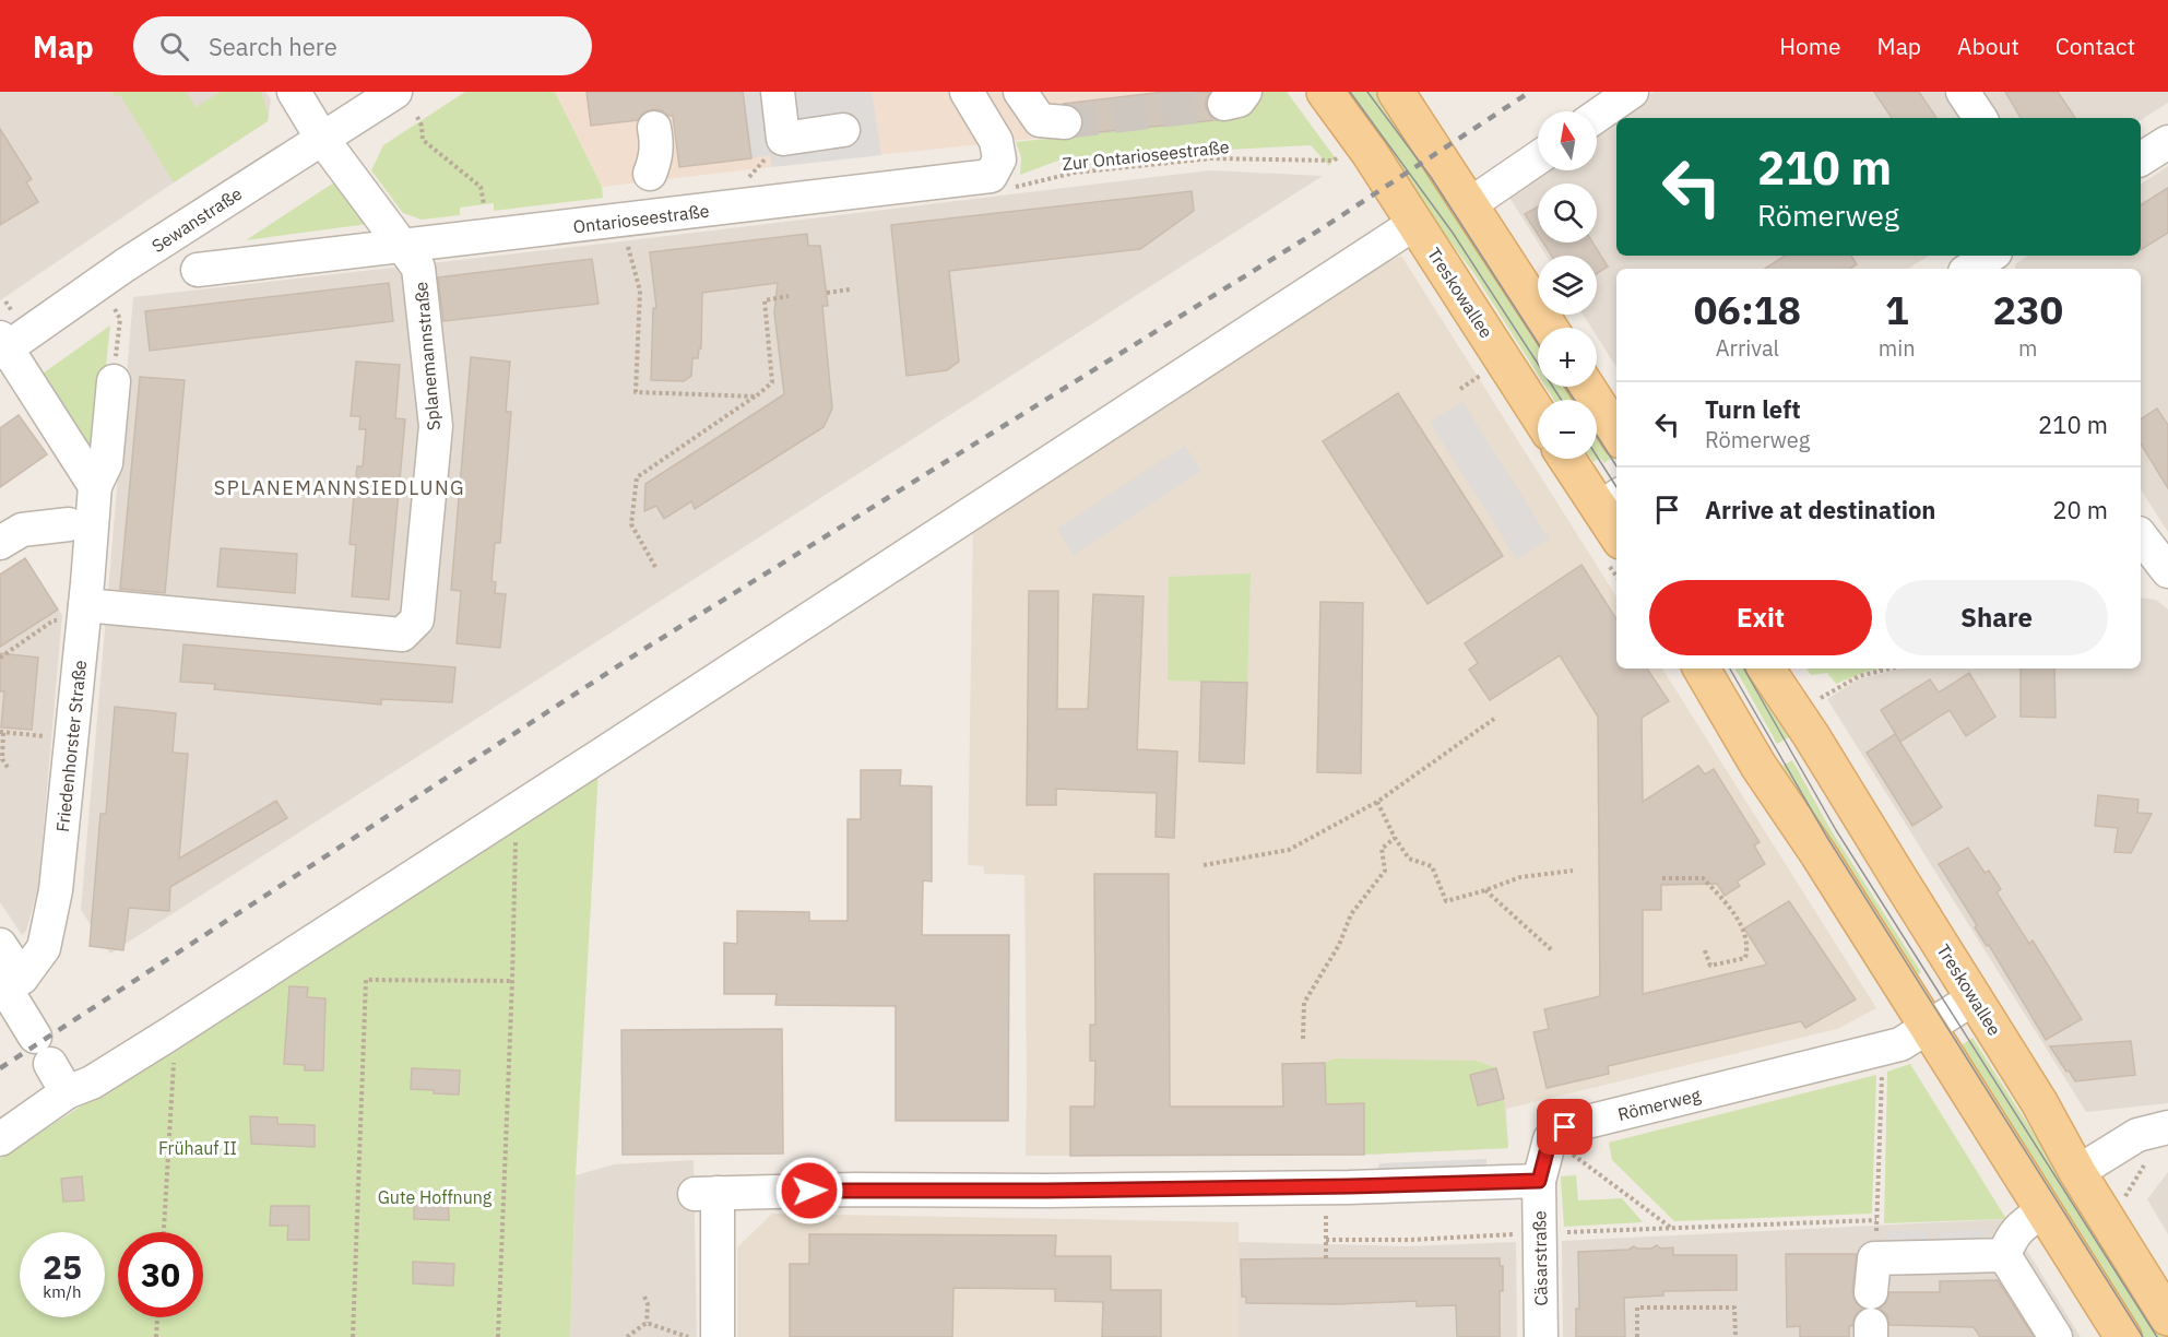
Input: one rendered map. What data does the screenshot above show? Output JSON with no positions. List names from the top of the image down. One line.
{"streets":{"main road":["Treskowallee"],"street":["Ontarioseestraße","Sewanstraße","Splanemannstraße","Friedenhorster Straße","Römerweg","Cäsarstraße"],"path":["Zur Ontarioseestraße"]},"crossings":[["Zur Ontarioseestraße","Ontarioseestraße"],["Zur Ontarioseestraße","Treskowallee"],["Ontarioseestraße","Splanemannstraße"],["Sewanstraße","Splanemannstraße"],["Treskowallee","Römerweg"],["Splanemannstraße","Friedenhorster Straße"],["Römerweg","Cäsarstraße"]],"districts":["SPLANEMANNSIEDLUNG"],"parks":["Frühauf II","Gute Hoffnung"],"north":"top","page":{"header":"Map","search":"Search here","nav":["Home","Map","About","Contact"],"map_buttons":["+","−"],"turn":["210 m","Römerweg"],"eta":["06:18","Arrival","1","min","230","m"],"list":[{"name":"Turn left","note":"Römerweg","value":"210 m"},{"name":"Arrive at destination","value":"20 m"}],"buttons":["Exit","Share"],"speed":"25 km/h","limit":"30"}}
